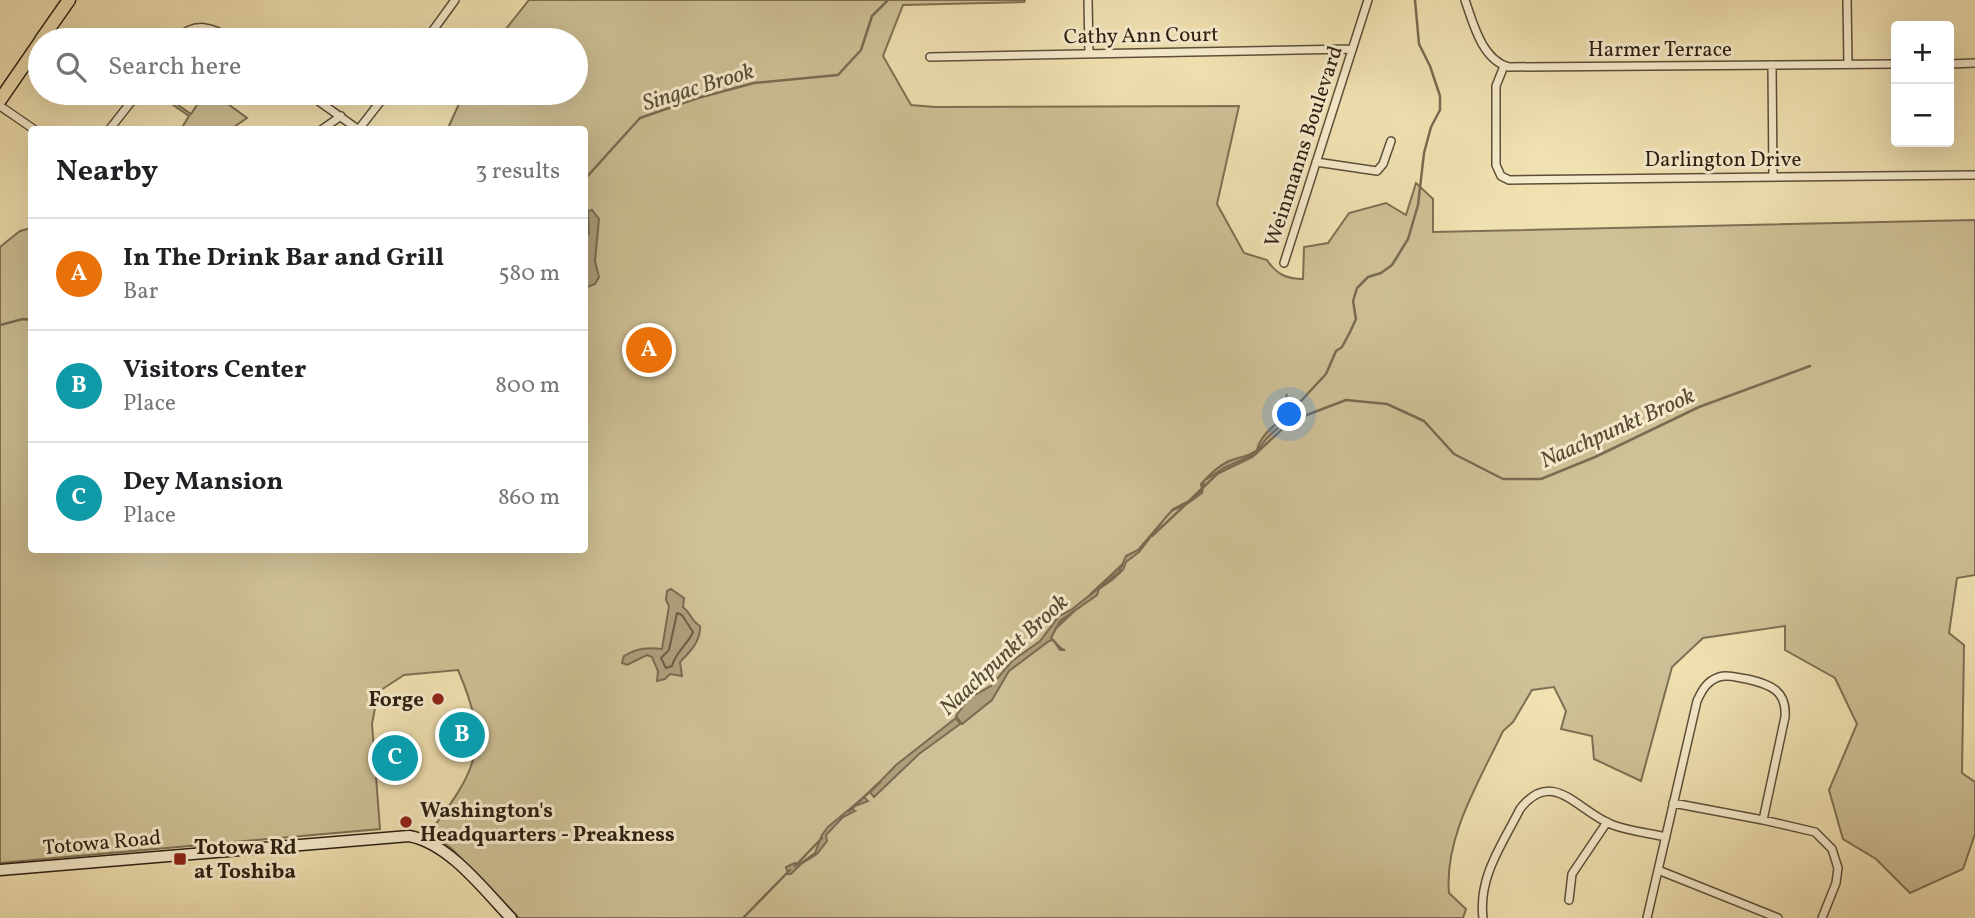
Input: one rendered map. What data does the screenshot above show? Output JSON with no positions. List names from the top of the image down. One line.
{"streets":{"main road":["Totowa Road"],"street":["Cathy Ann Court","Harmer Terrace","Weinmanns Boulevard","Darlington Drive"]},"crossings":[["Cathy Ann Court","Weinmanns Boulevard"],["Harmer Terrace","Darlington Drive"]],"water":["Singac Brook","Naachpunkt Brook"],"places":{"other":["Forge","Washington's Headquarters - Preakness"],"transit":["Totowa Rd at Toshiba"]},"page":{"map_buttons":["+","−"],"search":"Search here","heading":["Nearby","3 results"],"list":[{"mark":"A","name":"In The Drink Bar and Grill","note":"Bar","value":"580 m"},{"mark":"B","name":"Visitors Center","note":"Place","value":"800 m"},{"mark":"C","name":"Dey Mansion","note":"Place","value":"860 m"}],"pins":["A","B","C"]}}
